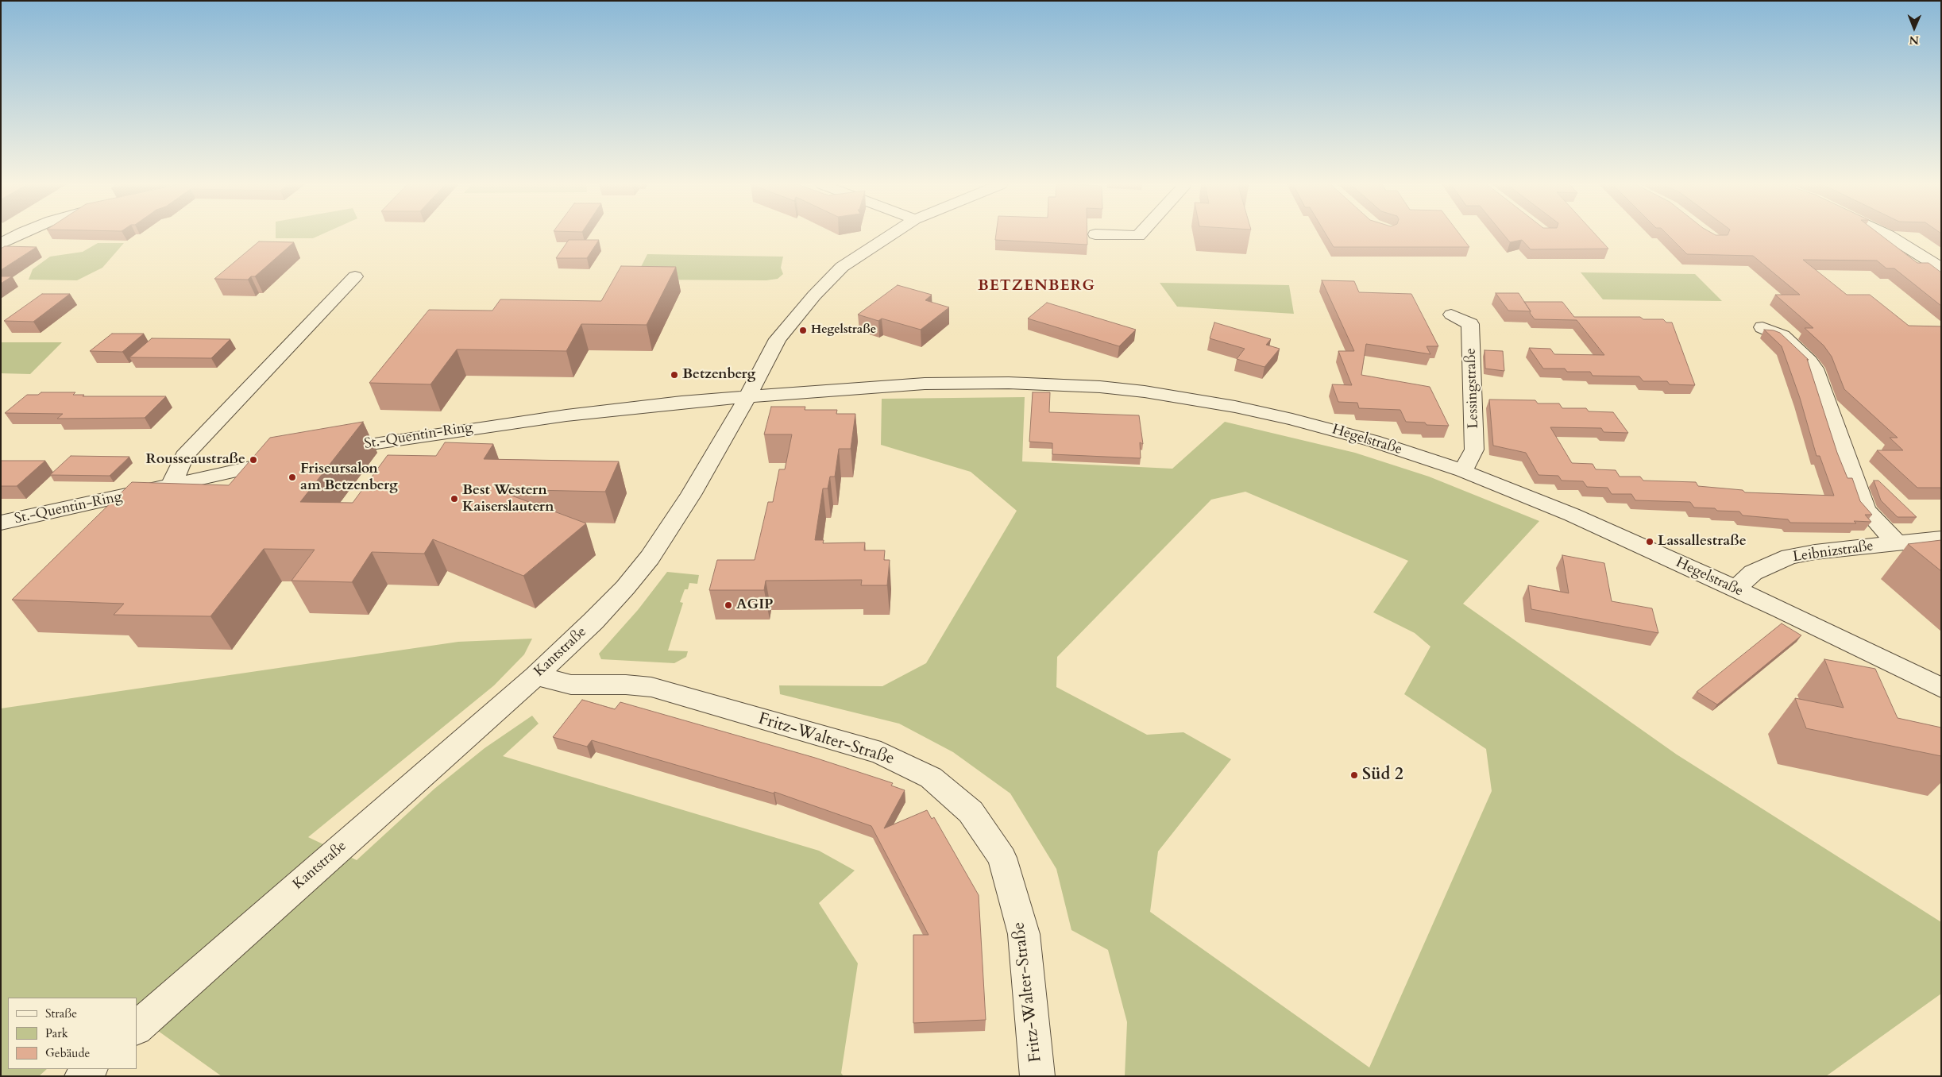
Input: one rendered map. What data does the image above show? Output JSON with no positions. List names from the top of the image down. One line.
{"streets":{"street":["Lessingstraße","St.-Quentin-Ring","Hegelstraße","Leibnizstraße","Kantstraße","Fritz-Walter-Straße"]},"crossings":[["Lessingstraße","Hegelstraße"],["St.-Quentin-Ring","Hegelstraße"],["St.-Quentin-Ring","Kantstraße"],["Hegelstraße","Leibnizstraße"],["Hegelstraße","Kantstraße"],["Kantstraße","Fritz-Walter-Straße"]],"districts":["BETZENBERG"],"places":["Hegelstraße","Betzenberg","Rousseaustraße","Friseursalon am Betzenberg","Best Western Kaiserslautern","Lassallestraße","AGIP","Süd 2"],"legend":["Straße","Park","Gebäude"],"north":"bottom"}
